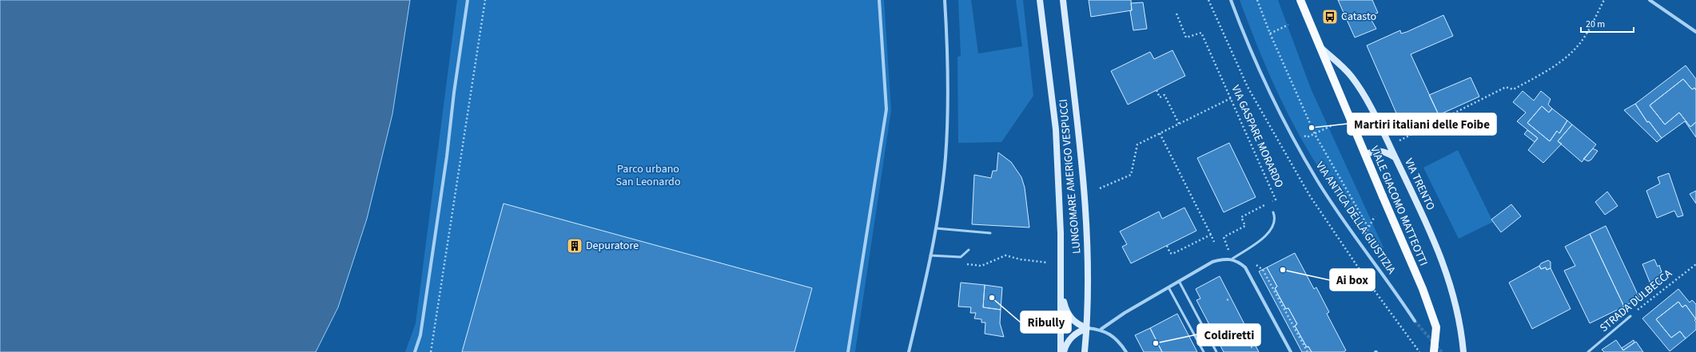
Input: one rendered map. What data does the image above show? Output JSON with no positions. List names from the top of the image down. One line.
{"streets":{"main road":["LUNGOMARE AMERIGO VESPUCCI","VIA TRENTO","VIALE GIACOMO MATTEOTTI"],"street":["VIA ANTICA DELLA GIUSTIZIA"],"lane":["STRADA DULBECCA"],"path":["VIA GASPARE MORARDO"]},"crossings":[["VIA TRENTO","VIALE GIACOMO MATTEOTTI"]],"parks":["Parco urbano San Leonardo"],"places":{"bus stop":["Catasto"],"other":["Martiri italiani delle Foibe","Ai box","Ribully","Coldiretti"],"building":["Depuratore"]},"scale_bar":"20 m"}
